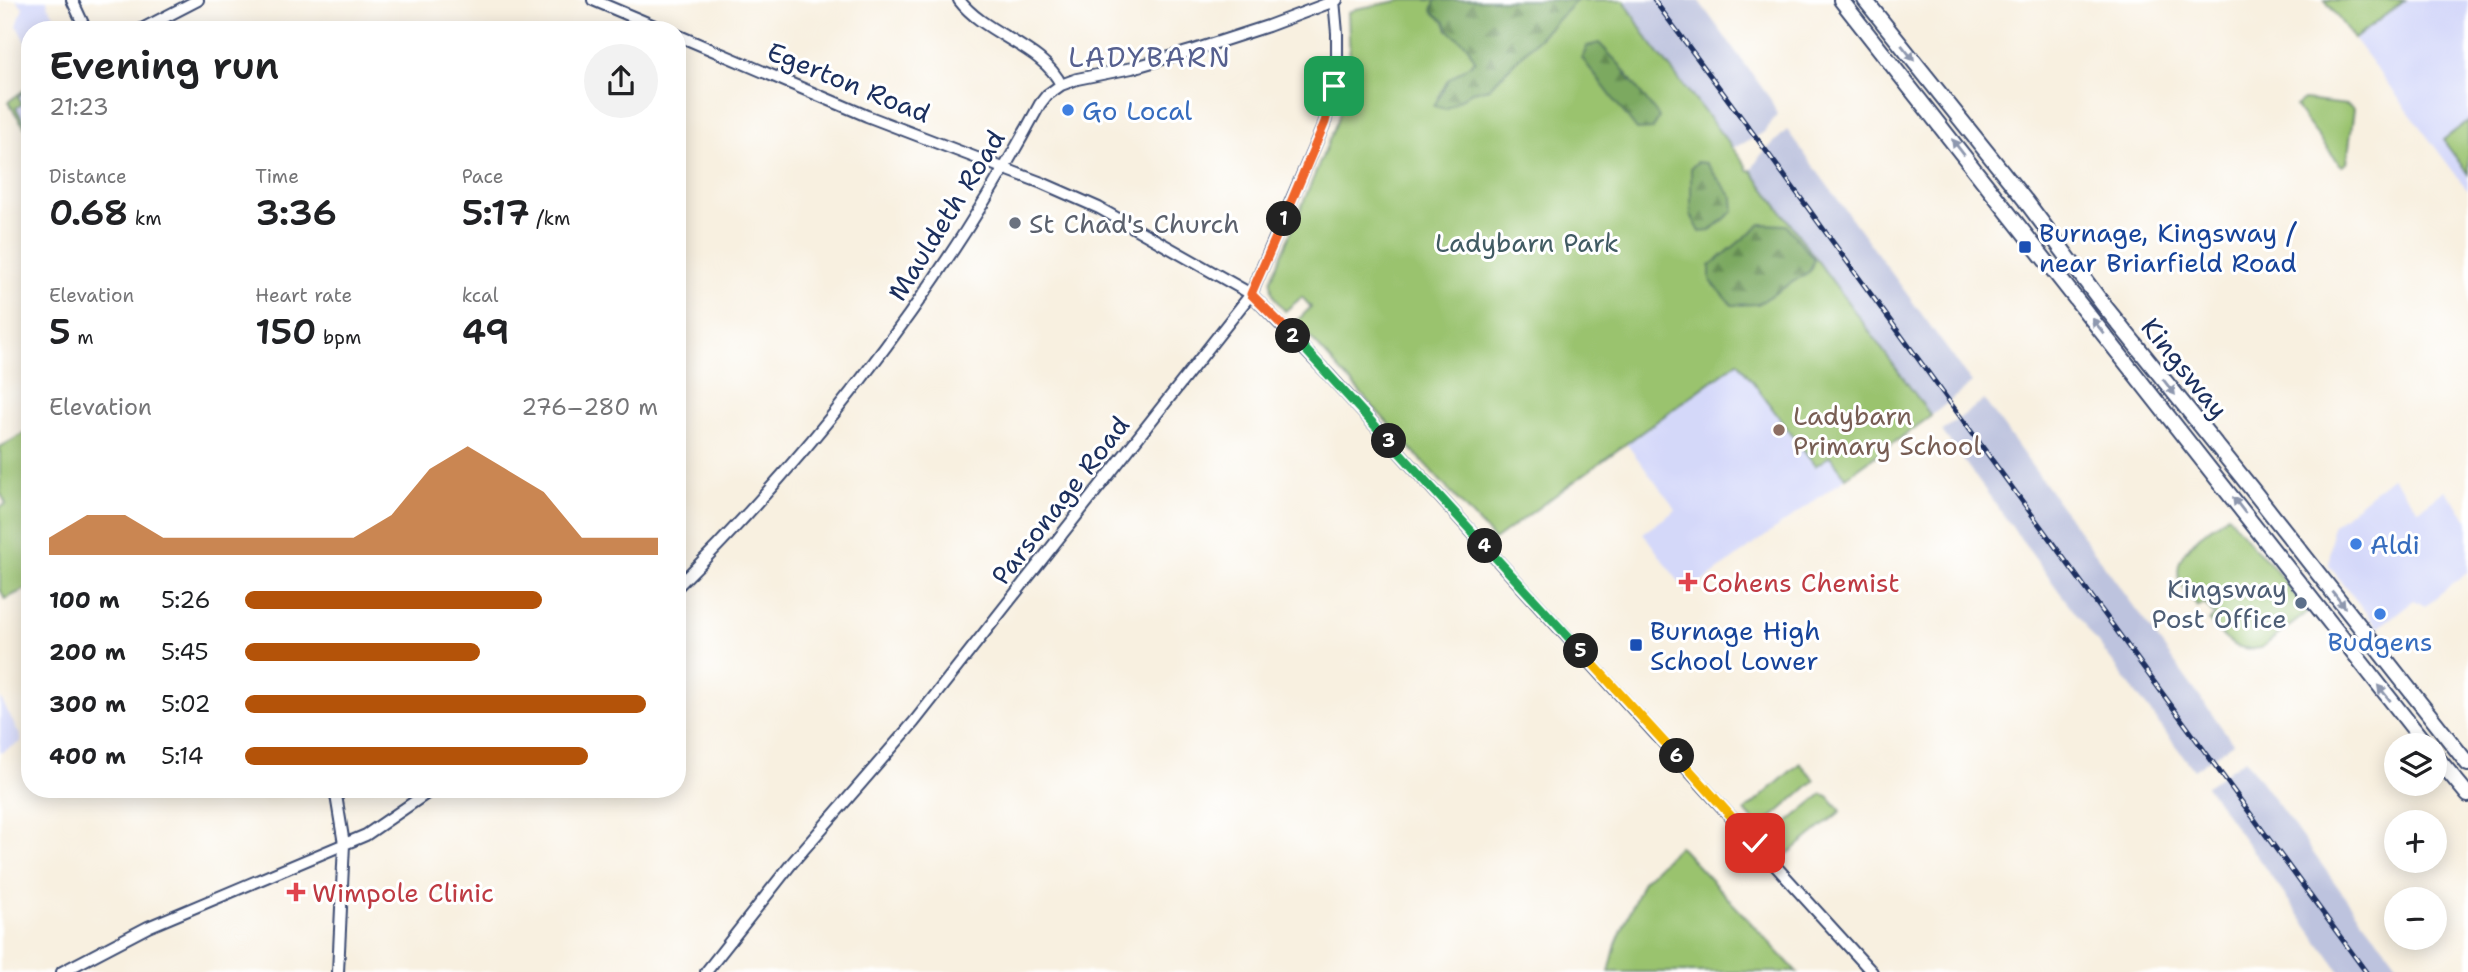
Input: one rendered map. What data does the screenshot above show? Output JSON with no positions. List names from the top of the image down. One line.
{"streets":{"highway":["Kingsway"],"street":["Egerton Road","Mauldeth Road","Parsonage Road"]},"crossings":[["Egerton Road","Mauldeth Road"],["Egerton Road","Parsonage Road"]],"districts":["LADYBARN"],"parks":["Ladybarn Park"],"places":{"other":["Go Local","St Chad's Church","Ladybarn Primary School","Aldi","Kingsway Post Office","Budgens"],"transit":["Burnage, Kingsway / near Briarfield Road","Burnage High School Lower"],"health":["Cohens Chemist","Wimpole Clinic"]},"page":{"heading":["Evening run","21:23"],"stats":[["Distance","0.68 km"],["Time","3:36"],["Pace","5:17 /km"],["Elevation","5 m"],["Heart rate","150 bpm"],["kcal","49"]],"pins":["1","2","3","4","5","6"],"chart":["Elevation","276–280 m"],"list":[{"name":"100 m","note":"5:26"},{"name":"200 m","note":"5:45"},{"name":"300 m","note":"5:02"},{"name":"400 m","note":"5:14"}],"map_buttons":["+","−"]}}
